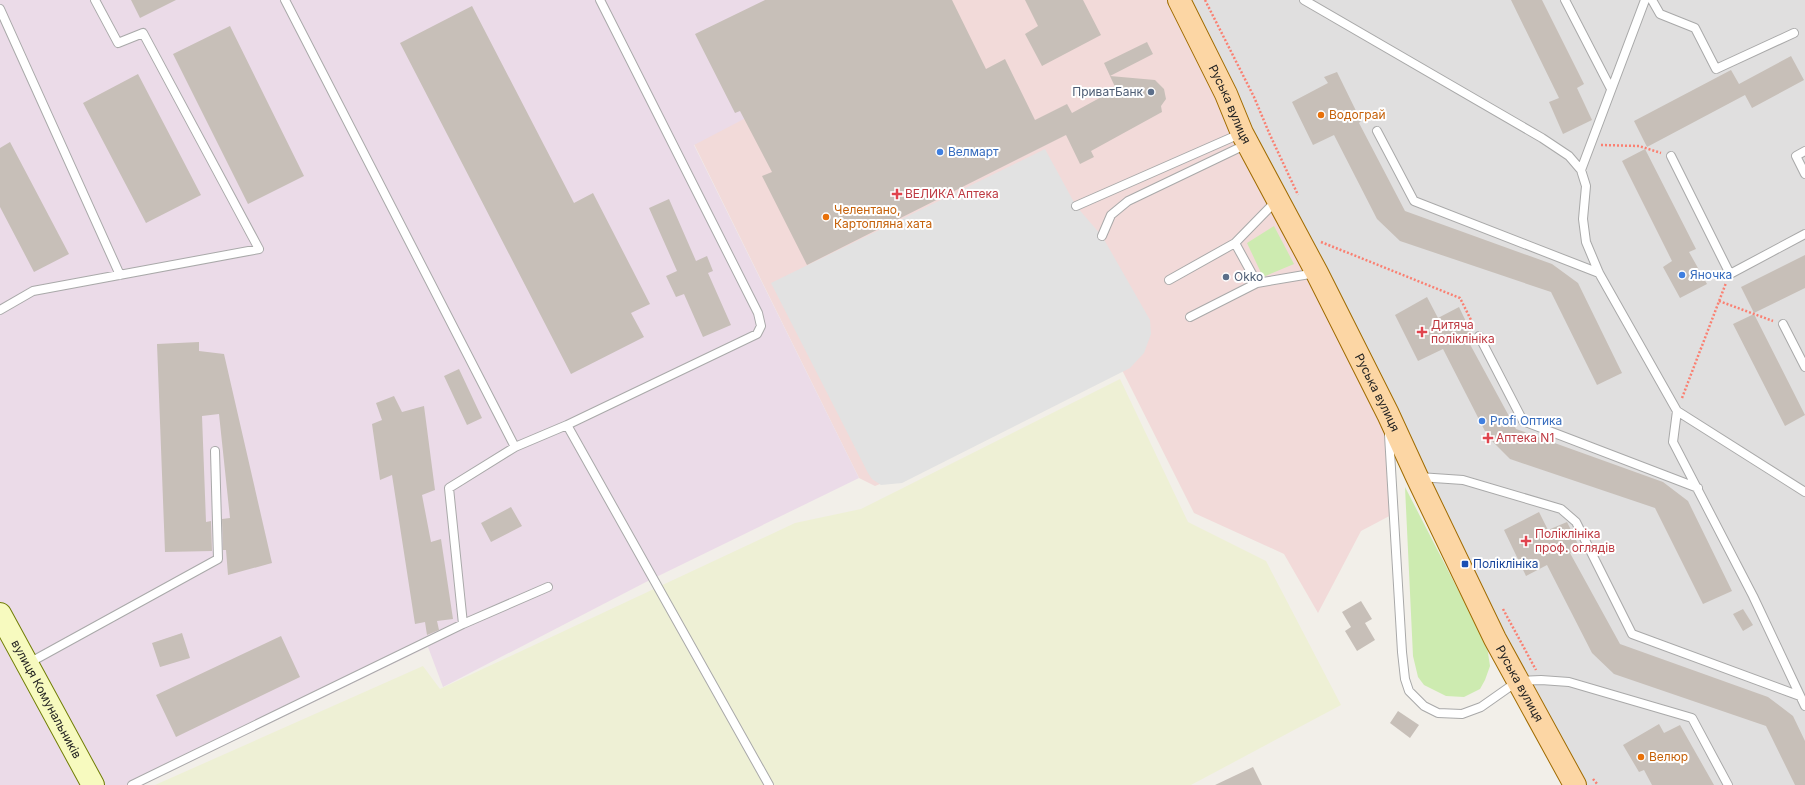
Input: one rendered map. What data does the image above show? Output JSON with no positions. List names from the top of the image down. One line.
{"streets":{"main road":["Руська вулиця"],"street":["вулиця Комунальників"]},"places":{"other":["ПриватБанк","Водограй","Велмарт","Челентано, Картопляна хата","Яночка","Okko","Profi Оптика","Велюр"],"health":["ВЕЛИКА Аптека","Дитяча поліклініка","Аптека N1","Поліклініка проф. оглядів"],"transit":["Поліклініка"]}}
